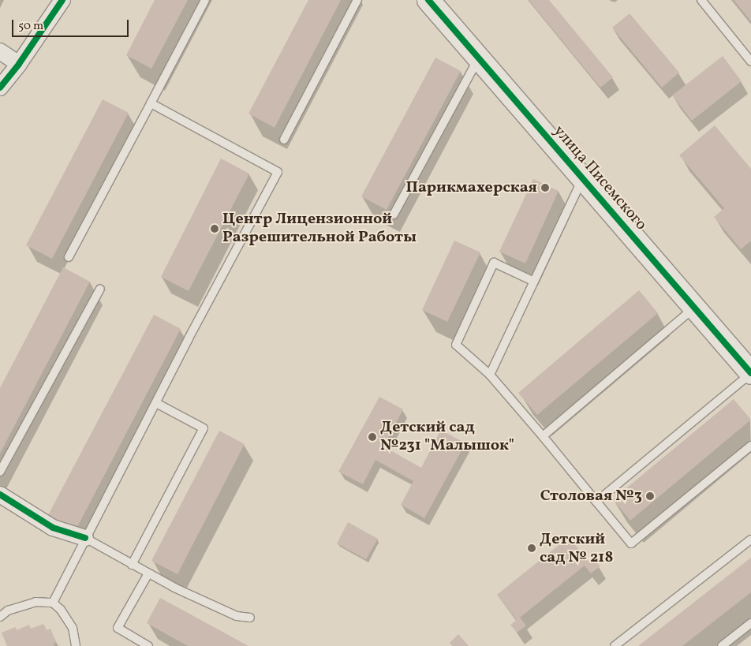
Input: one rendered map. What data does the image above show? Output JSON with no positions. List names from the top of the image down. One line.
{"streets":{"street":["улица Писемского"]},"places":["Парикмахерская","Центр Лицензионной Разрешительной Работы","Детский сад №231 \"Малышок\"","Столовая №3","Детский сад № 218"],"scale_bar":"50 m"}
